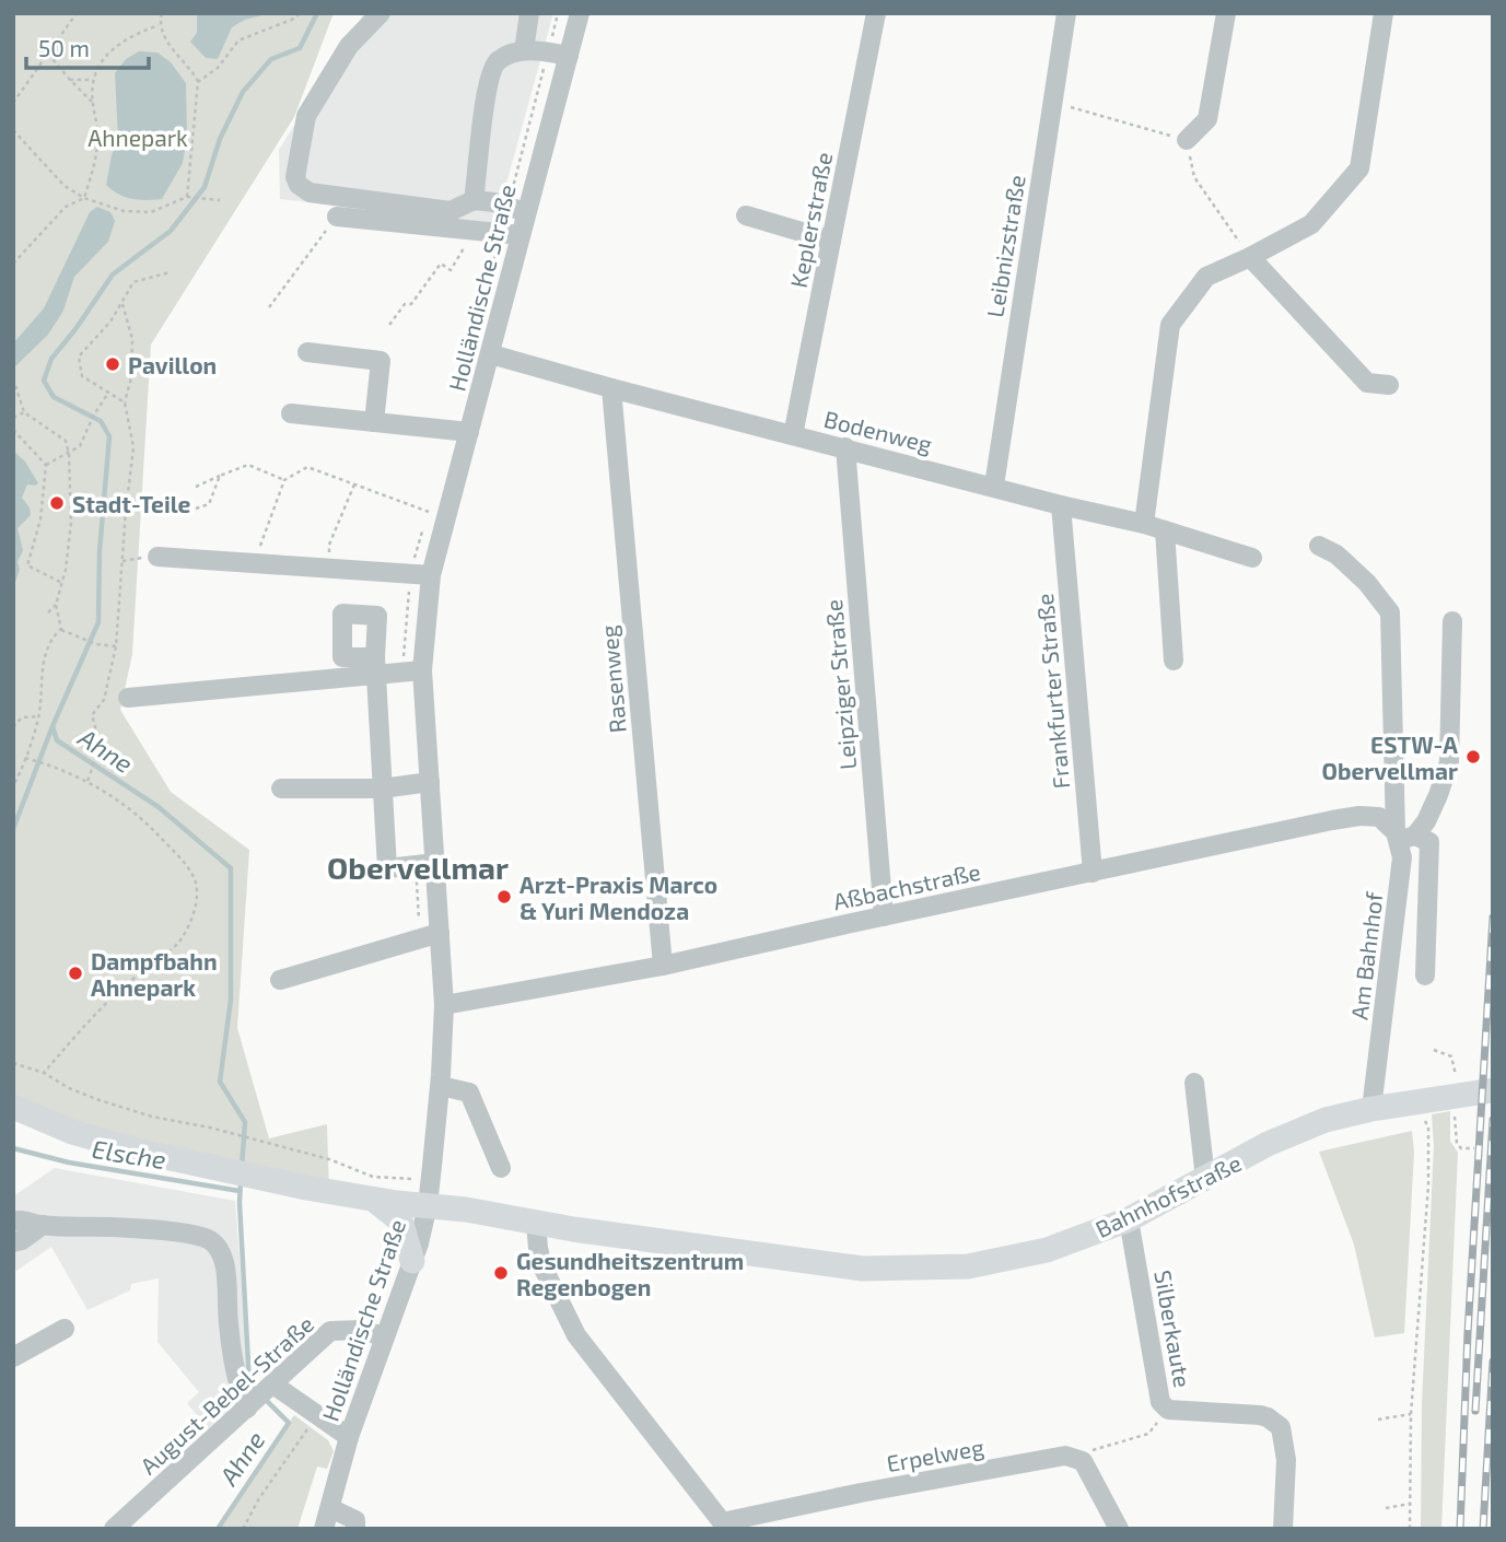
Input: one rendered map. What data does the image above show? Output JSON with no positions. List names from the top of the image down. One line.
{"streets":{"main road":["Bahnhofstraße"],"street":["Keplerstraße","Leibnizstraße","Holländische Straße","Bodenweg","Rasenweg","Leipziger Straße","Frankfurter Straße","Aßbachstraße","Am Bahnhof","Silberkaute","August-Bebel-Straße","Erpelweg"]},"crossings":[["Keplerstraße","Bodenweg"],["Leibnizstraße","Bodenweg"],["Holländische Straße","Bodenweg"],["Holländische Straße","Aßbachstraße"],["Holländische Straße","Bahnhofstraße"],["Holländische Straße","August-Bebel-Straße"],["Bodenweg","Rasenweg"],["Bodenweg","Leipziger Straße"],["Bodenweg","Frankfurter Straße"],["Rasenweg","Aßbachstraße"],["Leipziger Straße","Aßbachstraße"],["Frankfurter Straße","Aßbachstraße"],["Aßbachstraße","Am Bahnhof"],["Am Bahnhof","Bahnhofstraße"],["Bahnhofstraße","Silberkaute"]],"districts":["Obervellmar"],"water":["Ahne","Elsche"],"parks":["Ahnepark"],"places":["Pavillon","Stadt-Teile","ESTW-A Obervellmar","Arzt-Praxis Marco & Yuri Mendoza","Dampfbahn Ahnepark","Gesundheitszentrum Regenbogen"],"scale_bar":"50 m"}
